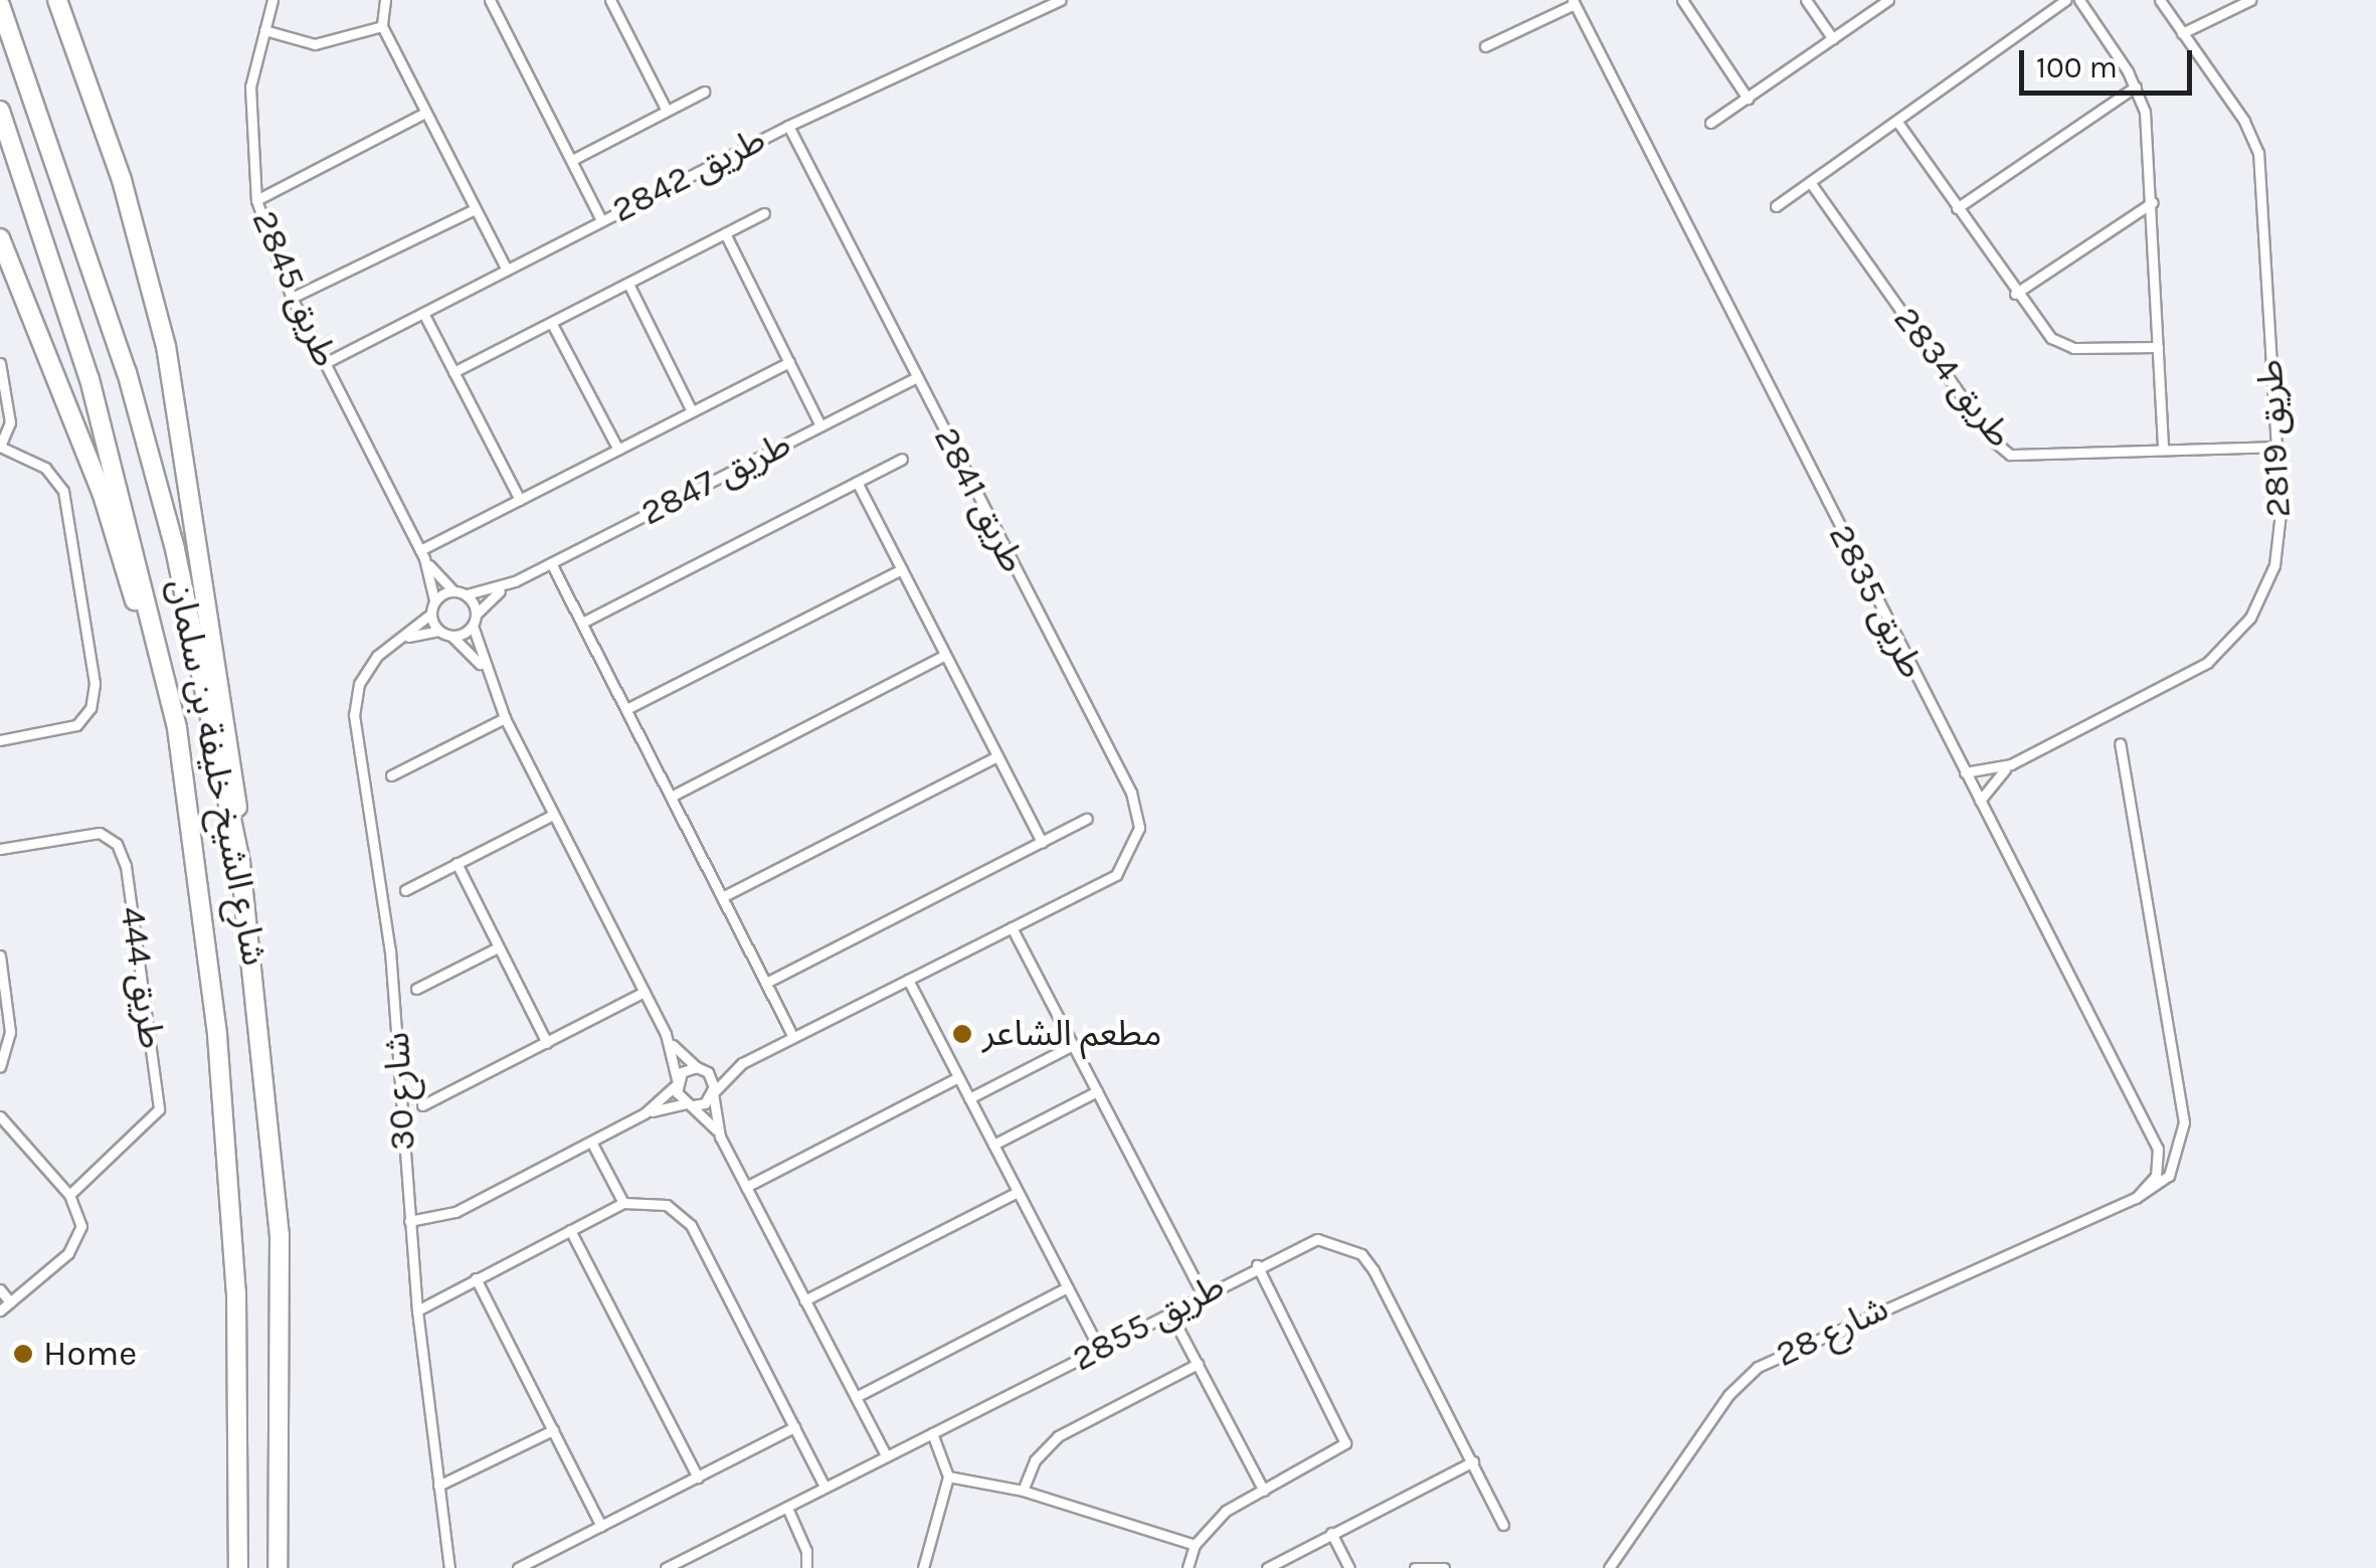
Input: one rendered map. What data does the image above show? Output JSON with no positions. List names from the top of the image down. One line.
{"streets":{"highway":["شارع الشيخ خليفة بن سلمان"],"street":["طريق 2842","طريق 2845","طريق 2834","طريق 2819","طريق 2847","طريق 2841","طريق 2835","طريق 444","شارع 30","طريق 2855","شارع 28"]},"crossings":[["طريق 2842","طريق 2845"],["طريق 2842","طريق 2841"],["طريق 2845","طريق 2847"],["طريق 2845","شارع 30"],["طريق 2834","طريق 2819"],["طريق 2819","طريق 2835"],["طريق 2847","طريق 2841"],["طريق 2847","شارع 30"],["طريق 2835","شارع 28"]],"places":["مطعم الشاعر","Home"],"scale_bar":"100 m"}
